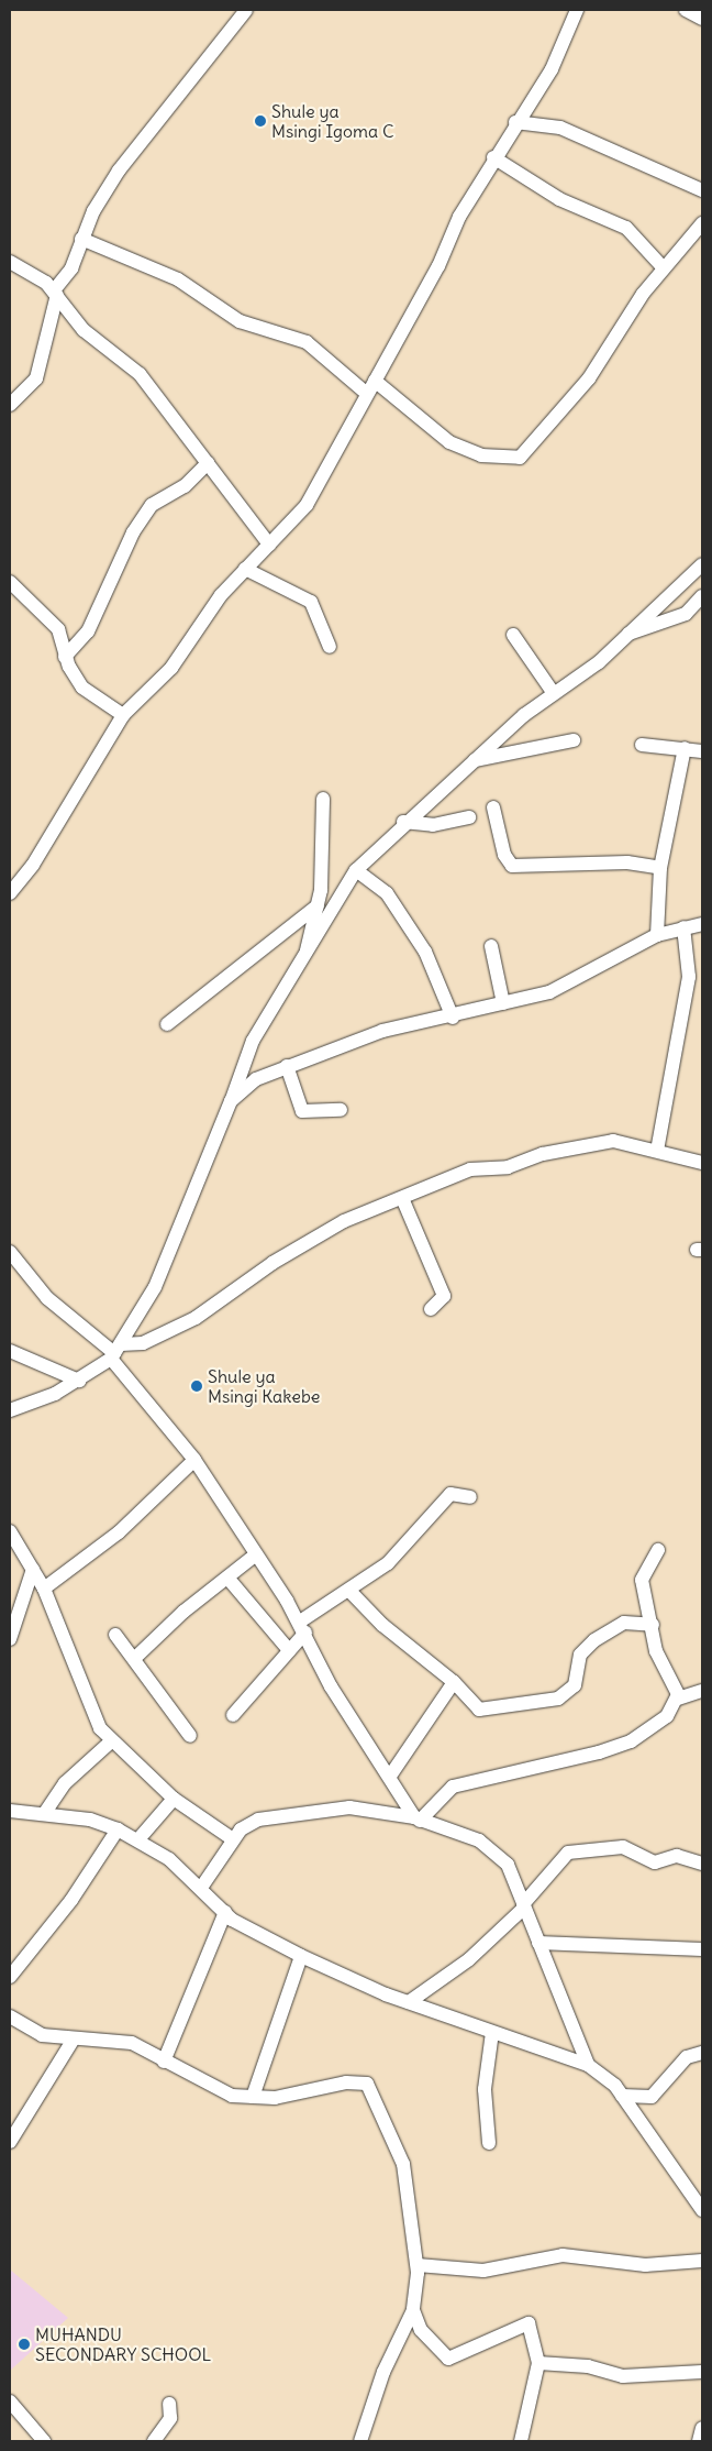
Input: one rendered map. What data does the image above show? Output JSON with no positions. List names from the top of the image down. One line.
{"places":["Shule ya Msingi Igoma C","Shule ya Msingi Kakebe","MUHANDU SECONDARY SCHOOL"]}
